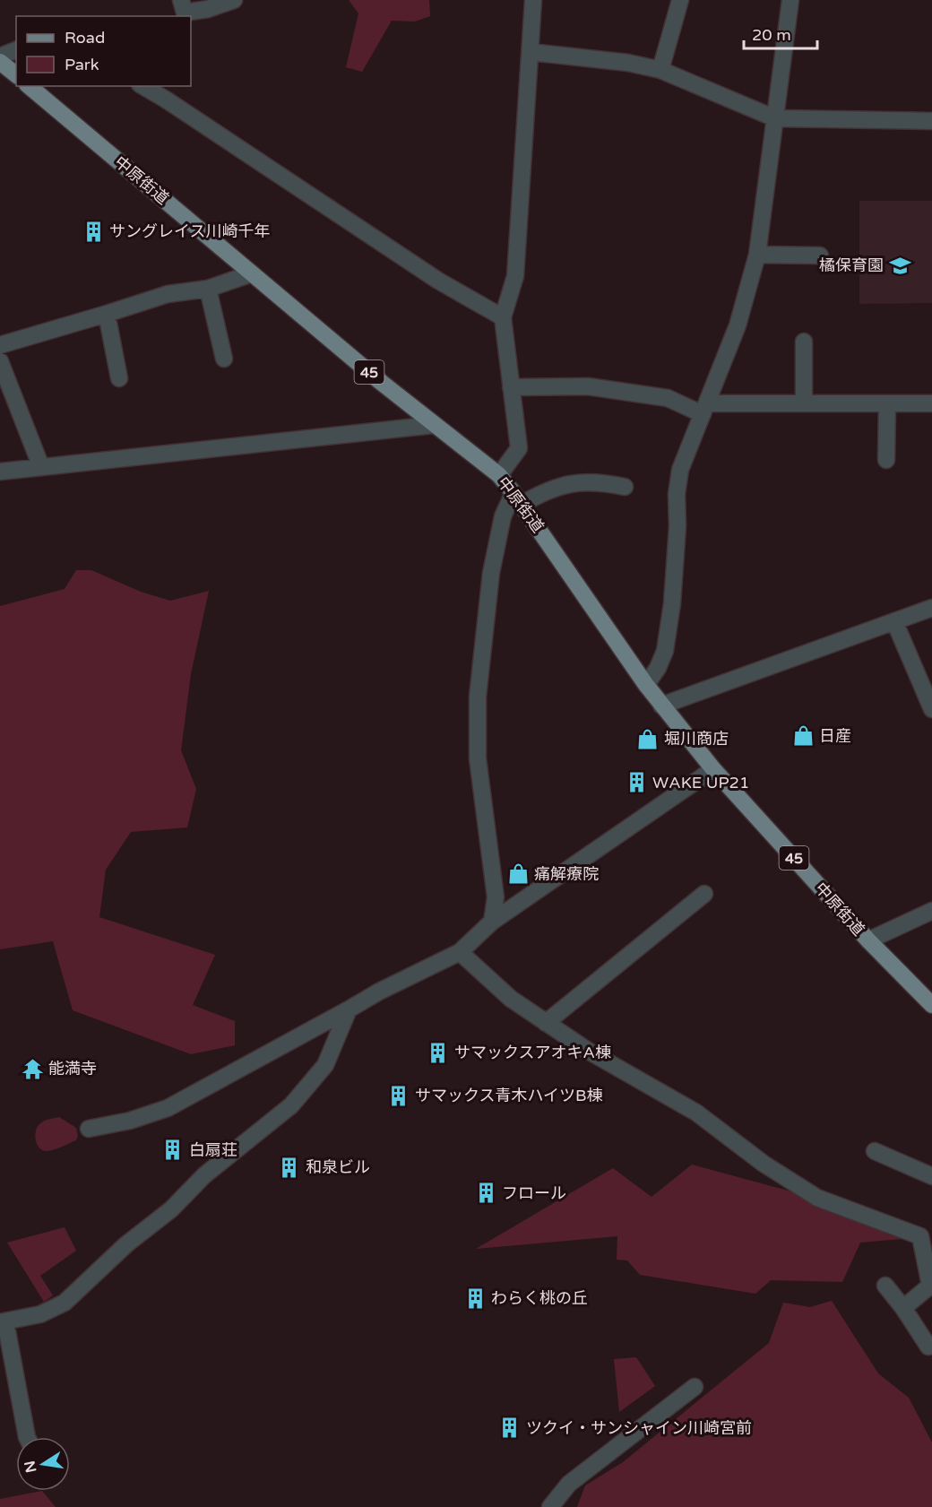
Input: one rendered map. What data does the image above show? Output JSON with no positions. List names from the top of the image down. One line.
{"streets":{"main road":["中原街道","45"]},"places":{"building":["サングレイス川崎千年","WAKE UP21","サマックスアオキA棟","サマックス青木ハイツB棟","白扇荘","和泉ビル","フロール","わらく桃の丘","ツクイ・サンシャイン川崎宮前"],"school or university":["橘保育園"],"shop":["日産","堀川商店","痛解療院"],"temple":["能満寺"]},"legend":["Road","Park"],"scale_bar":"20 m","north":"left"}
